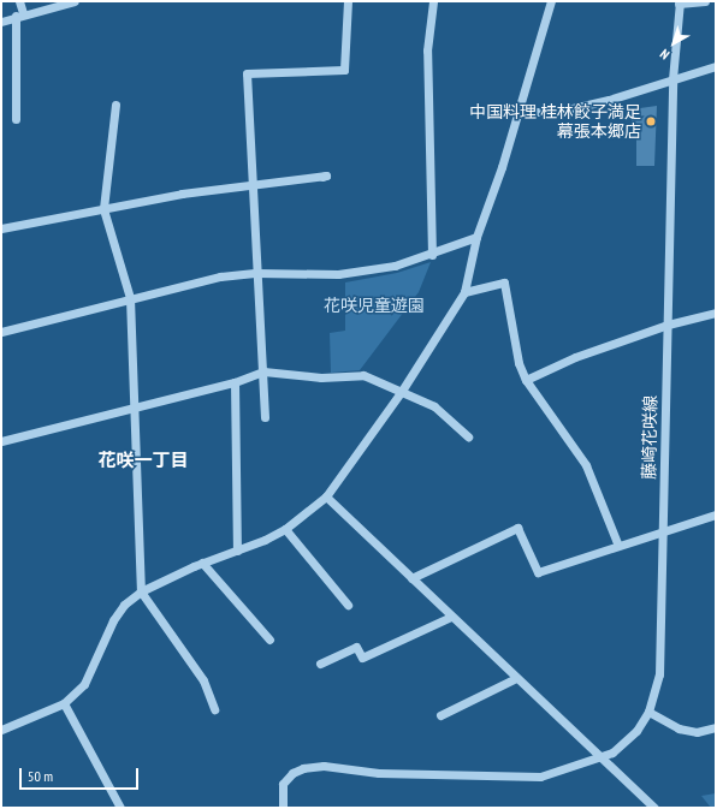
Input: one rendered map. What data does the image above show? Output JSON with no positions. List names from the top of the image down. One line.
{"streets":{"street":["藤崎花咲線"]},"districts":["花咲一丁目"],"parks":["花咲児童遊園"],"places":["中国料理 桂林餃子満足 幕張本郷店"],"scale_bar":"50 m","north":"bottom left"}
